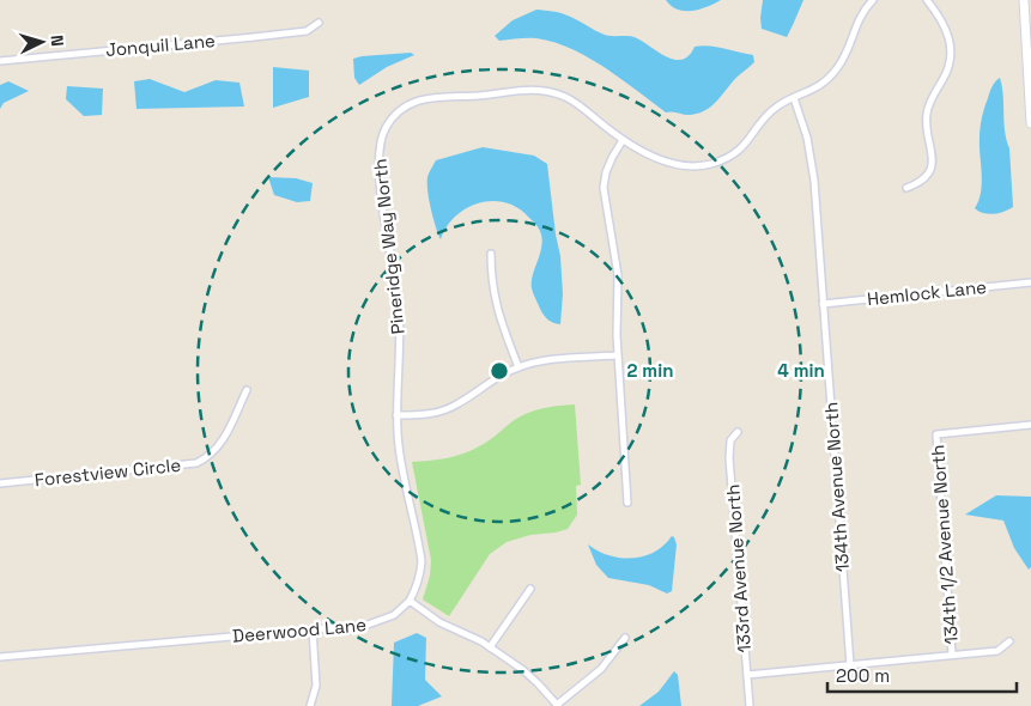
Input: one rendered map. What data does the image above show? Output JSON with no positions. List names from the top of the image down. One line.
{"streets":{"street":["Jonquil Lane","Pineridge Way North","Hemlock Lane","Forestview Circle","134th Avenue North","134th 1/2 Avenue North","133rd Avenue North","Deerwood Lane"]},"crossings":[["Pineridge Way North","134th Avenue North"],["Pineridge Way North","Deerwood Lane"],["Hemlock Lane","134th Avenue North"]],"scale_bar":"200 m","north":"right","rings":["2 min","4 min"]}
